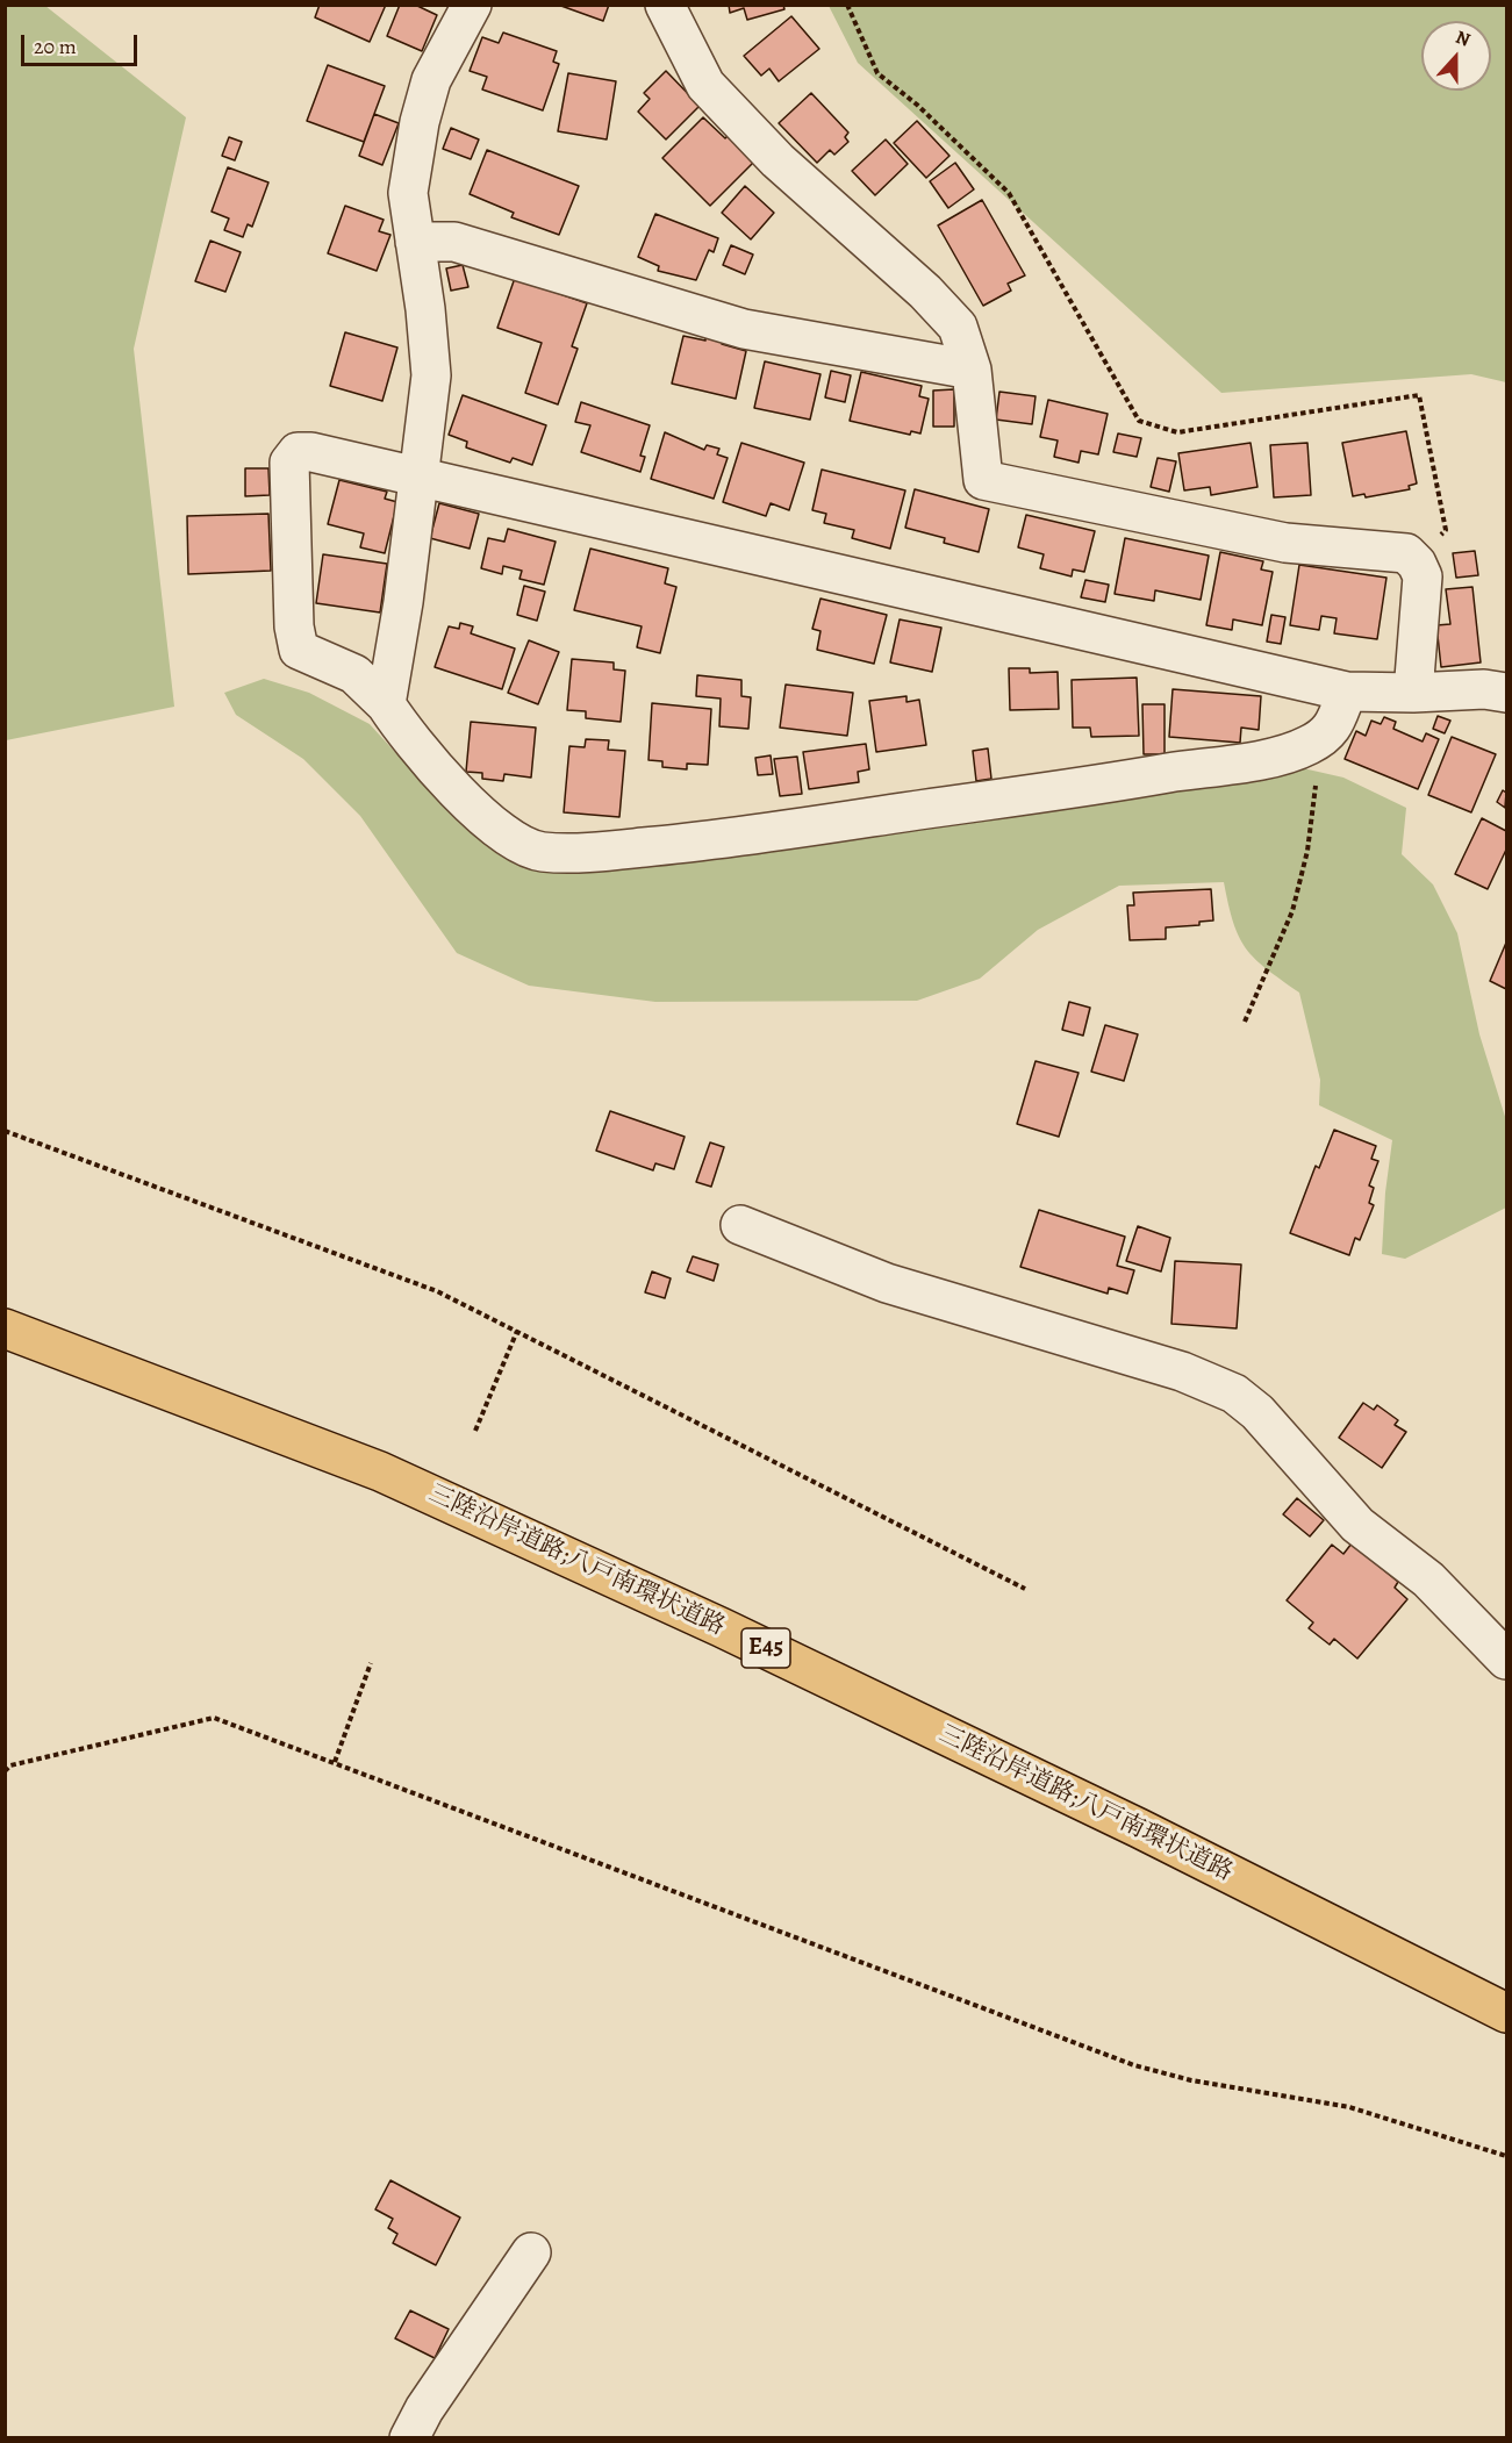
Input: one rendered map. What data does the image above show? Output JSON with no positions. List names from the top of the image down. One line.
{"streets":{"highway":["三陸沿岸道路;八戸南環状道路","E45"]},"scale_bar":"20 m","north":"top"}
